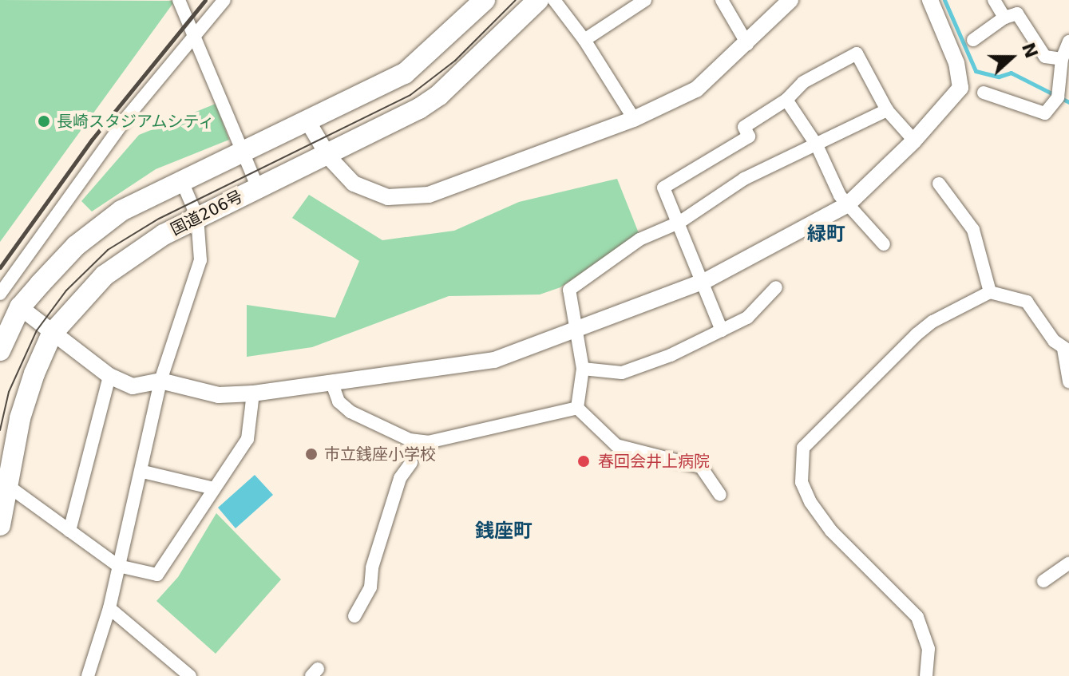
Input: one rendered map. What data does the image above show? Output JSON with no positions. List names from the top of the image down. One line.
{"streets":{"highway":["国道206号"]},"districts":["緑町","銭座町"],"places":["長崎スタジアムシティ","市立銭座小学校","春回会井上病院"],"north":"right"}
